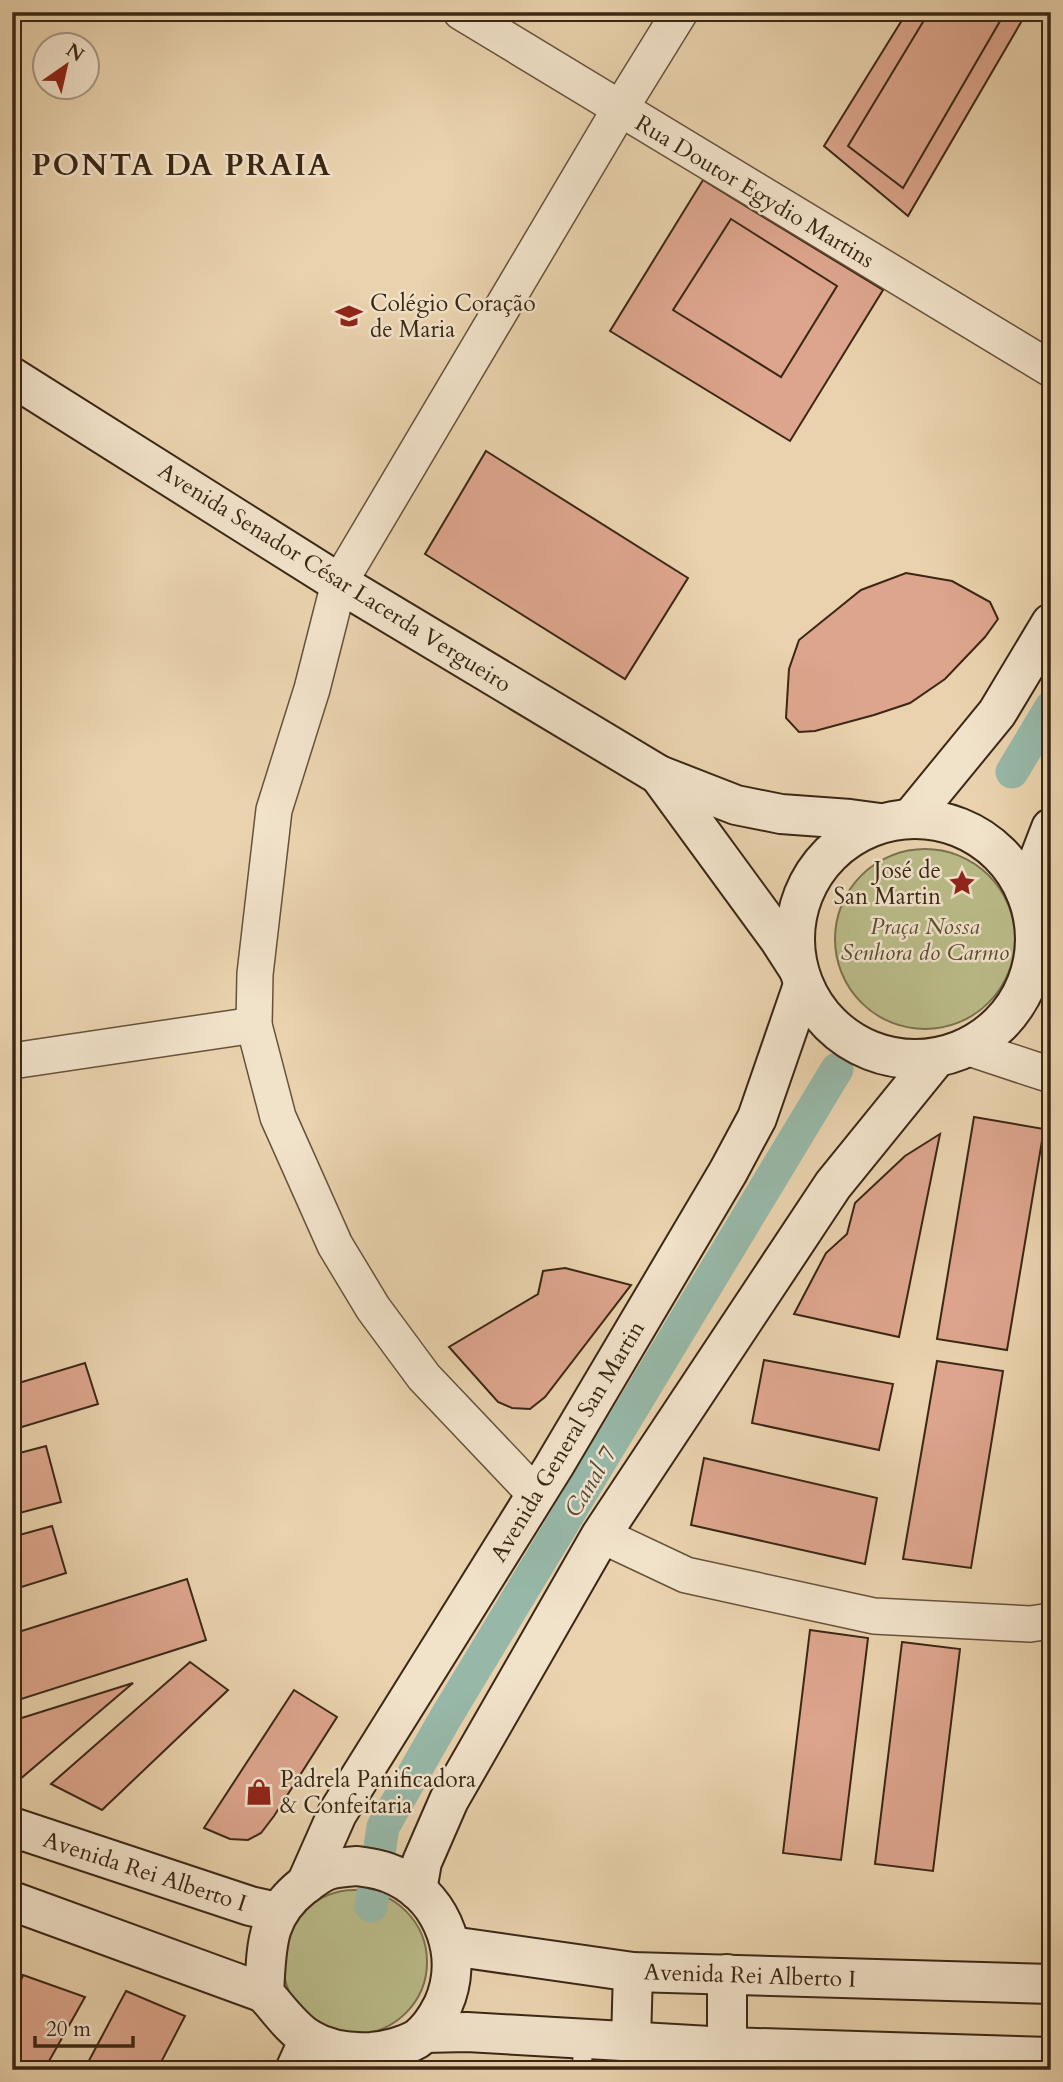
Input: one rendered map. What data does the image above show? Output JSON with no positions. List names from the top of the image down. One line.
{"streets":{"main road":["Avenida Senador César Lacerda Vergueiro","Avenida General San Martin","Avenida Rei Alberto I"],"street":["Rua Doutor Egydio Martins"]},"crossings":[["Avenida General San Martin","Avenida Rei Alberto I"]],"districts":["PONTA DA PRAIA"],"water":["Canal 7"],"parks":["Praça Nossa Senhora do Carmo"],"places":{"school or university":["Colégio Coração de Maria"],"place":["José de San Martin"],"shop":["Padrela Panificadora & Confeitaria"]},"scale_bar":"20 m","north":"top right"}
